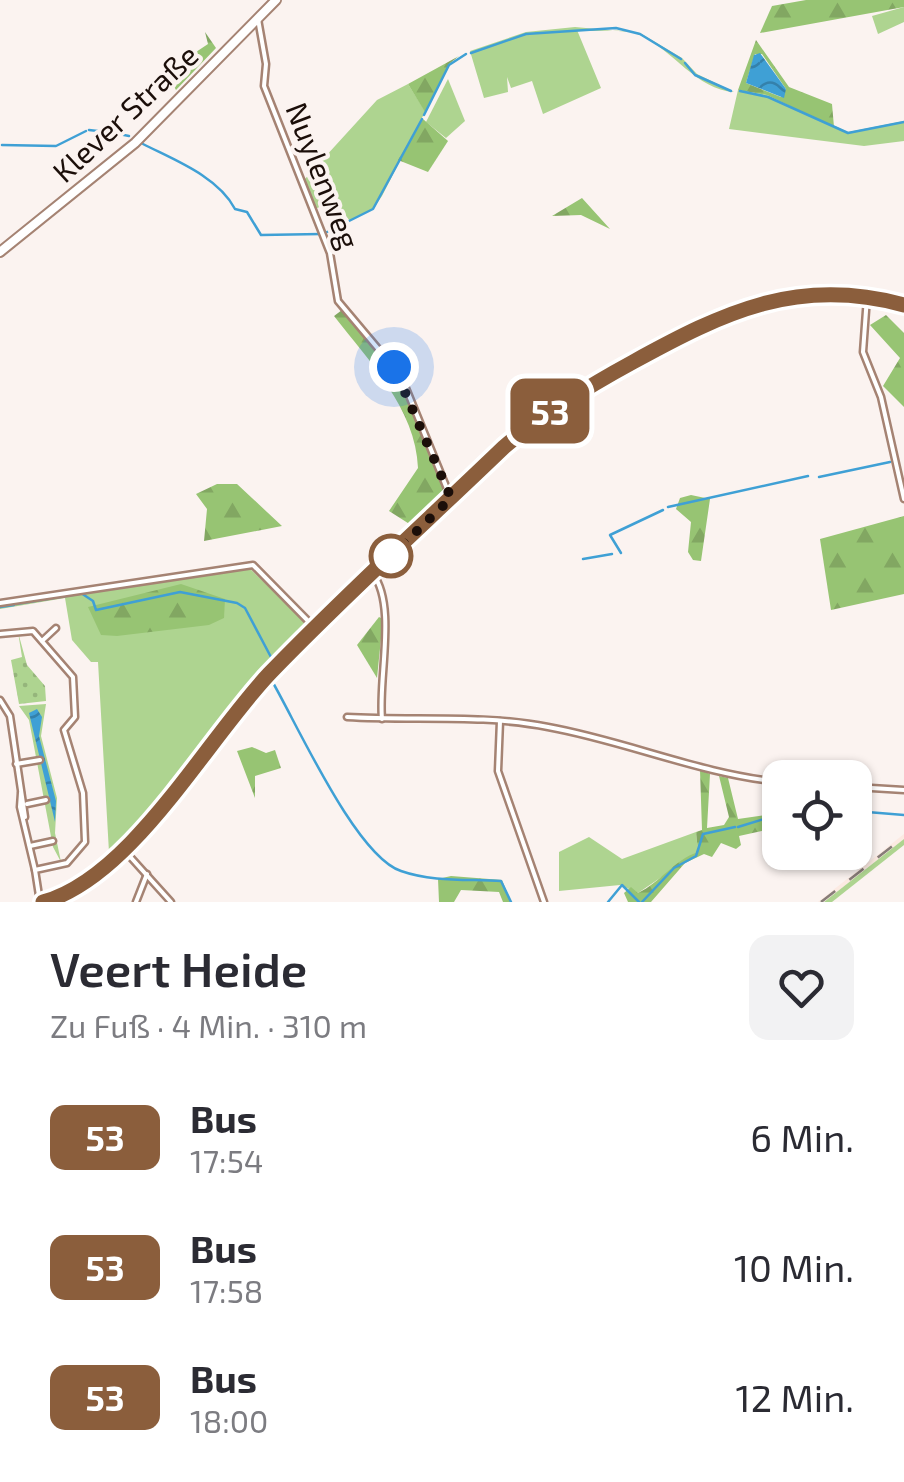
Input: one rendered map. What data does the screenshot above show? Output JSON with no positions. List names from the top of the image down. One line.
{"streets":{"main road":["Klever Straße"],"street":["Nuylenweg"]},"crossings":[["Klever Straße","Nuylenweg"]],"lines":["bus line 53"],"page":{"on_map":"53","heading":["Veert Heide","Zu Fuß · 4 Min. · 310 m"],"list":[{"mark":"53","name":"Bus","note":"17:54","value":"6 Min."},{"mark":"53","name":"Bus","note":"17:58","value":"10 Min."},{"mark":"53","name":"Bus","note":"18:00","value":"12 Min."}]}}
